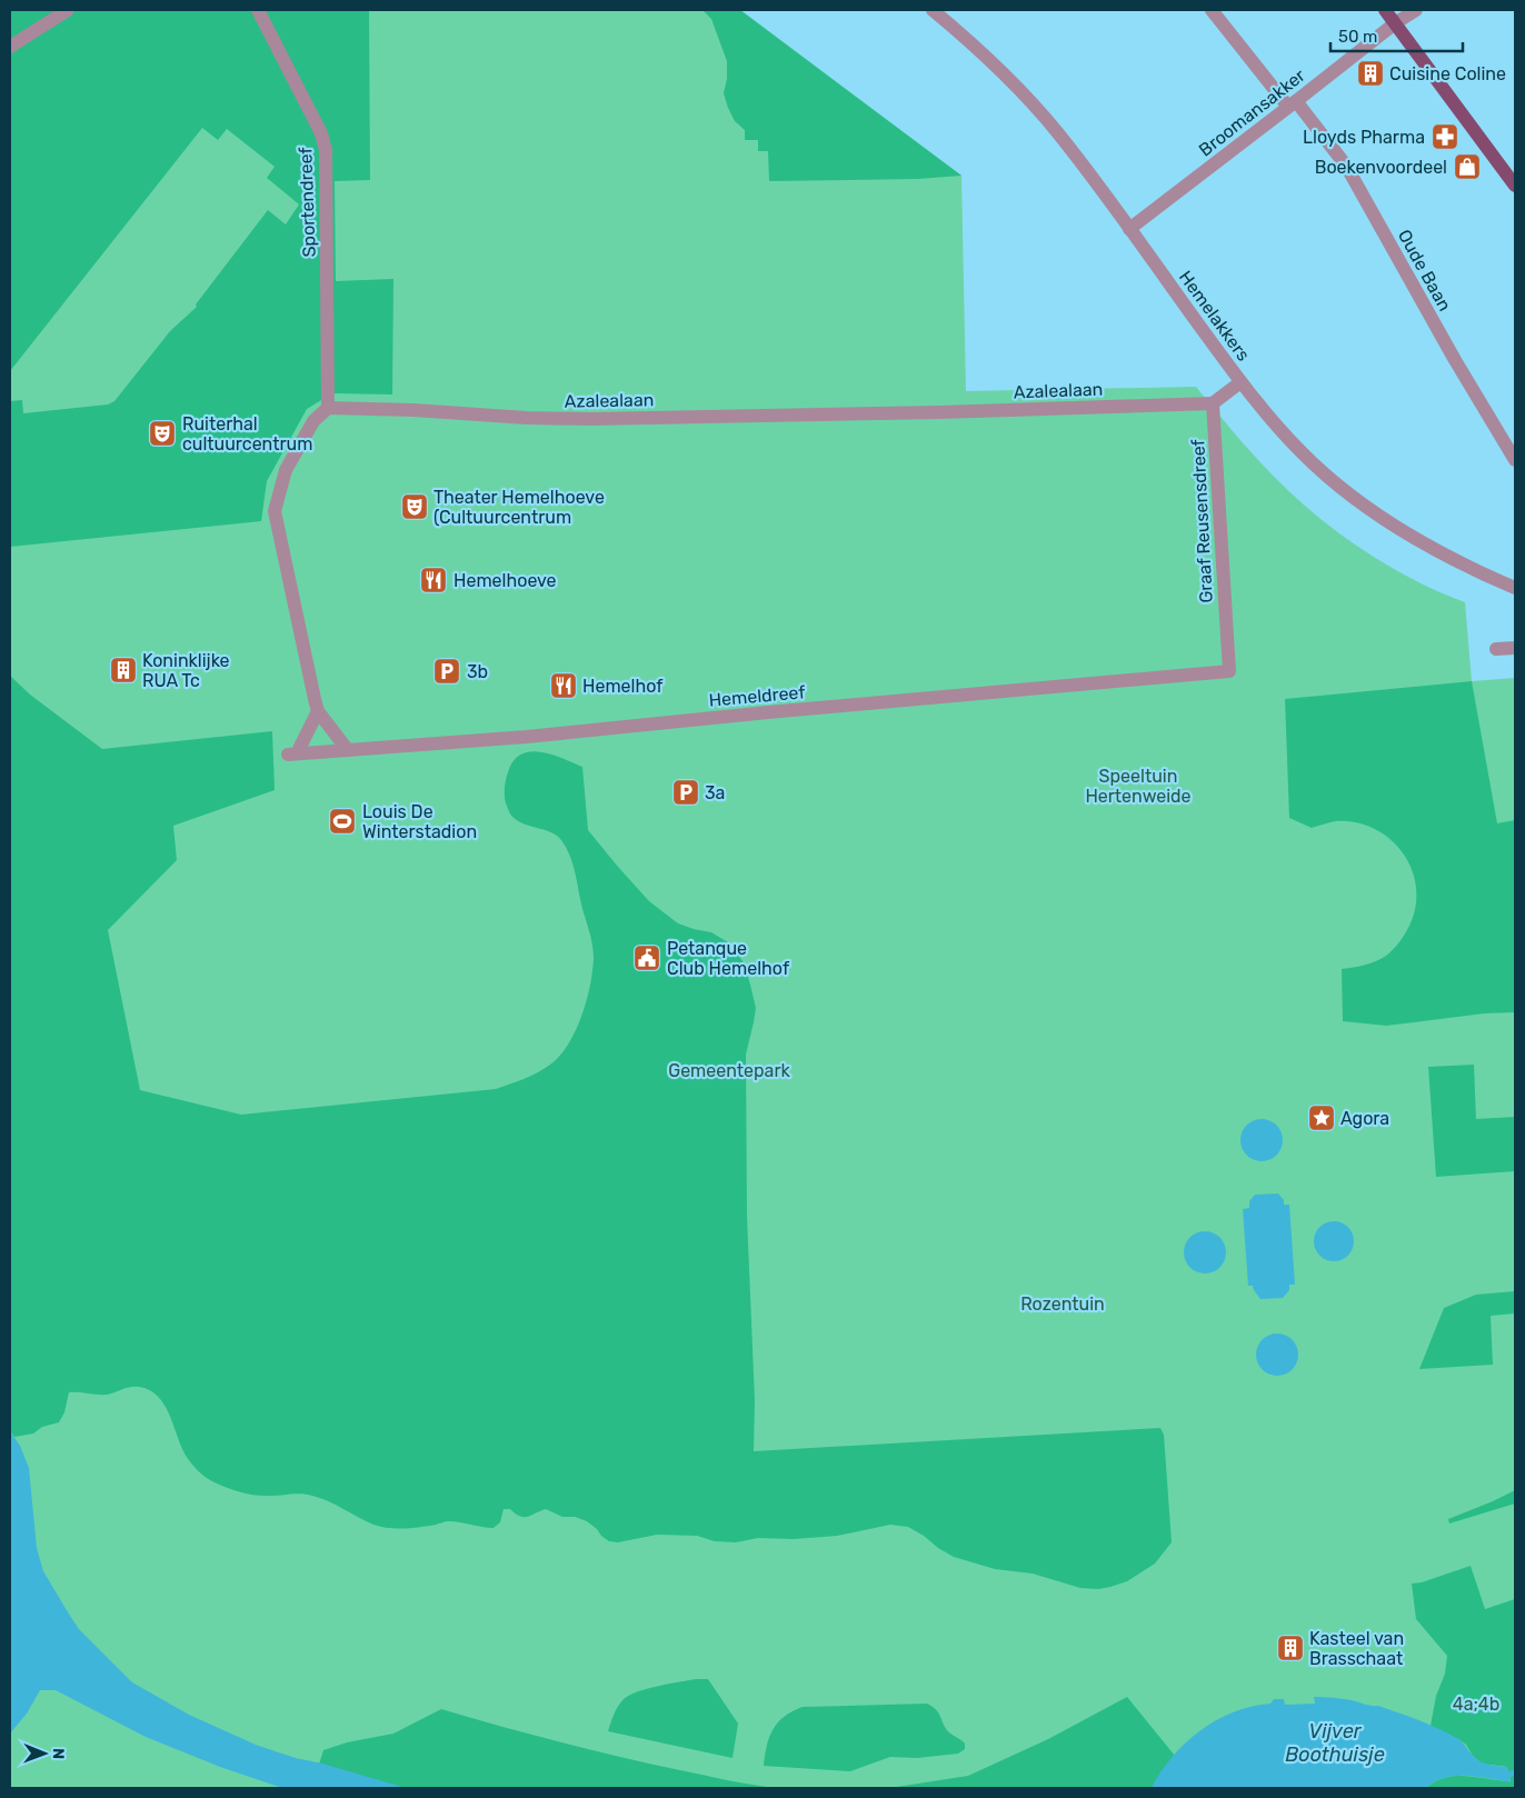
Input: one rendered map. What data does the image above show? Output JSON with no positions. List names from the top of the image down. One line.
{"streets":{"street":["Broomansakker","Sportendreef","Oude Baan","Hemelakkers","Azalealaan","Graaf Reusensdreef","Hemeldreef"]},"crossings":[["Broomansakker","Oude Baan"],["Broomansakker","Hemelakkers"],["Sportendreef","Azalealaan"],["Azalealaan","Graaf Reusensdreef"],["Graaf Reusensdreef","Hemeldreef"]],"water":["Vijver Boothuisje"],"parks":["Speeltuin Hertenweide","Gemeentepark","Rozentuin","4a;4b"],"places":{"building":["Cuisine Coline","Koninklijke RUA Tc","Kasteel van Brasschaat"],"pharmacy":["Lloyds Pharma"],"shop":["Boekenvoordeel"],"theatre":["Ruiterhal cultuurcentrum","Theater Hemelhoeve (Cultuurcentrum"],"restaurant":["Hemelhoeve","Hemelhof"],"parking":["3b","3a"],"sports":["Louis De Winterstadion"],"public building":["Petanque Club Hemelhof"],"place":["Agora"]},"scale_bar":"50 m","north":"right"}
